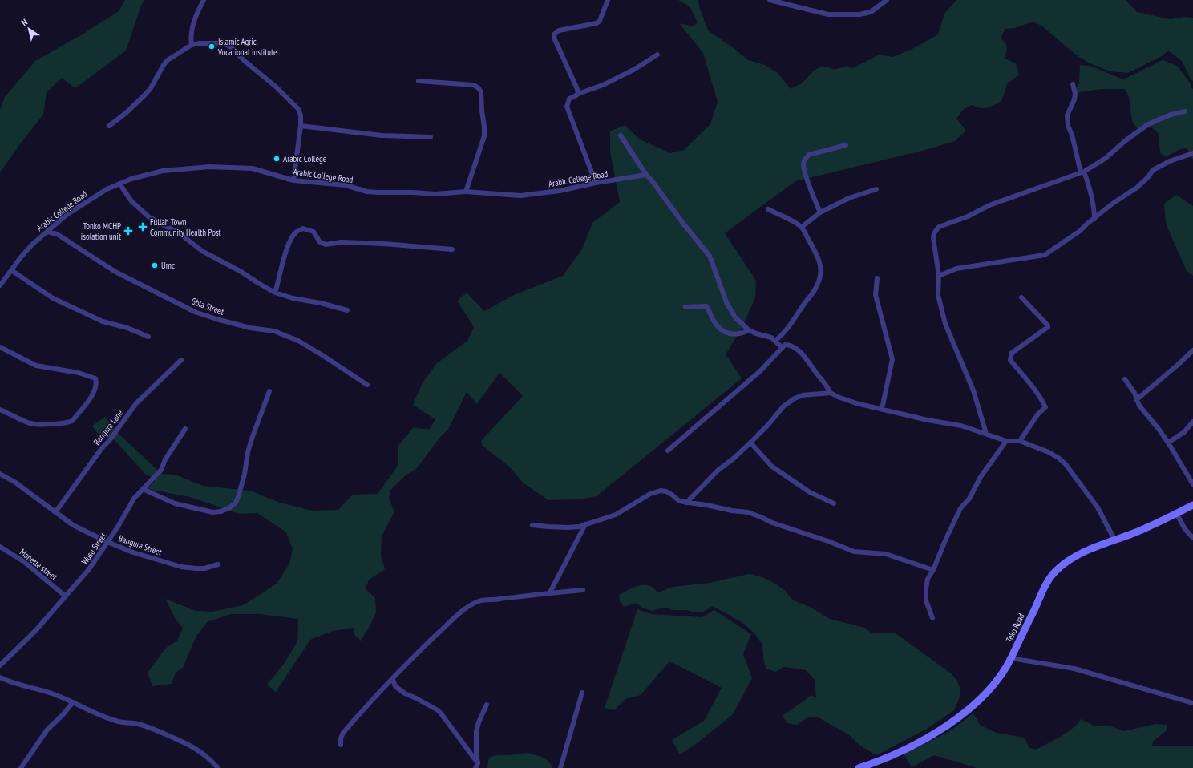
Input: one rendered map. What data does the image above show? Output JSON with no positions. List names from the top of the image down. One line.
{"streets":{"street":["Arabic College Road","Gbla Street","Bangura Lane","Bangura Street","Wusu Street","Manette street","Teko Road"]},"crossings":[["Arabic College Road","Gbla Street"],["Bangura Lane","Bangura Street"],["Bangura Street","Wusu Street"],["Wusu Street","Manette street"]],"places":{"other":["Islamic Agric. Vocational institute","Arabic College","Umc"],"health":["Fullah Town Community Health Post","Tonko MCHP isolation unit"]},"north":"top left"}
